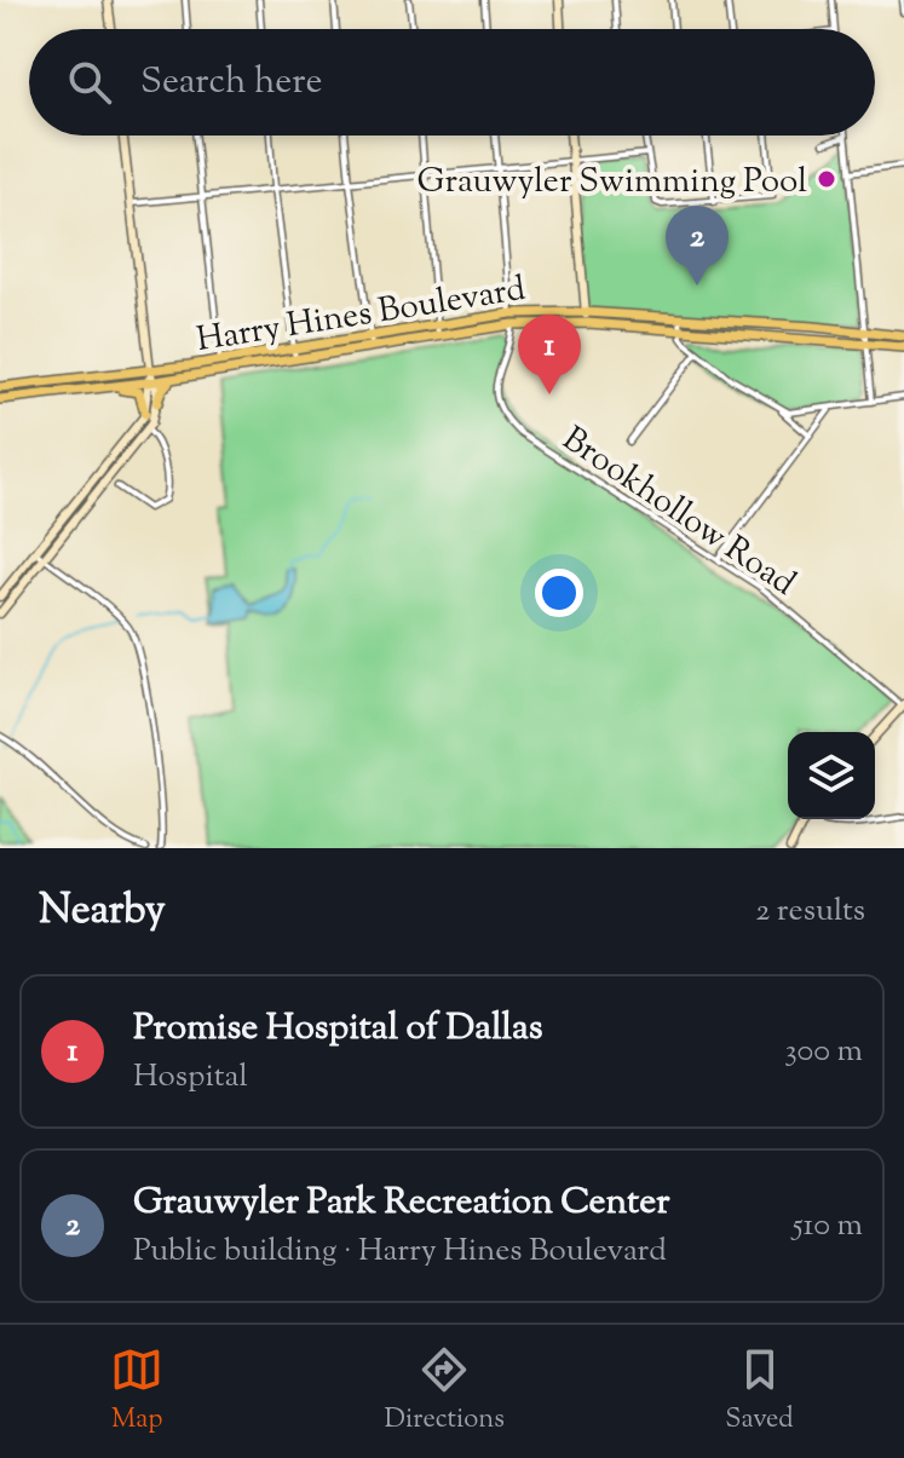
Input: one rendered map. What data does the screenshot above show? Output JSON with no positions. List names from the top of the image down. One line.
{"streets":{"main road":["Harry Hines Boulevard"],"street":["Brookhollow Road"]},"crossings":[["Harry Hines Boulevard","Brookhollow Road"]],"places":["Grauwyler Swimming Pool"],"page":{"search":"Search here","pins":["2","1"],"heading":["Nearby","2 results"],"list":[{"mark":"1","name":"Promise Hospital of Dallas","note":"Hospital","value":"300 m"},{"mark":"2","name":"Grauwyler Park Recreation Center","note":"Public building · Harry Hines Boulevard","value":"510 m"}],"nav":["Map","Directions","Saved"]}}
